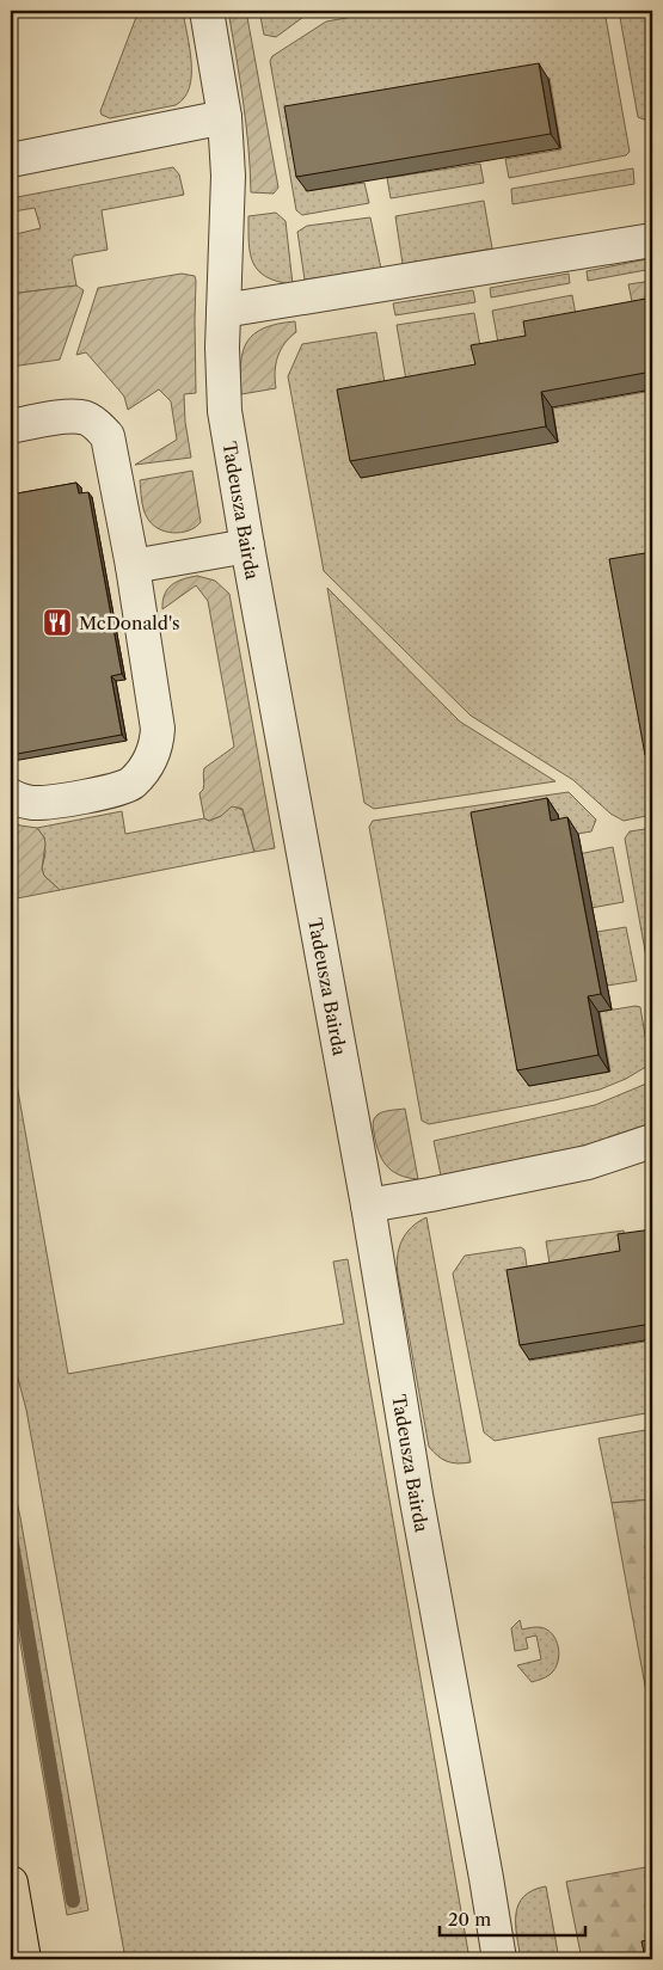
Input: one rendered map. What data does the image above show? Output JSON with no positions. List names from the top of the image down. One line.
{"streets":{"street":["Tadeusza Bairda"]},"places":{"restaurant":["McDonald's"]},"scale_bar":"20 m"}
